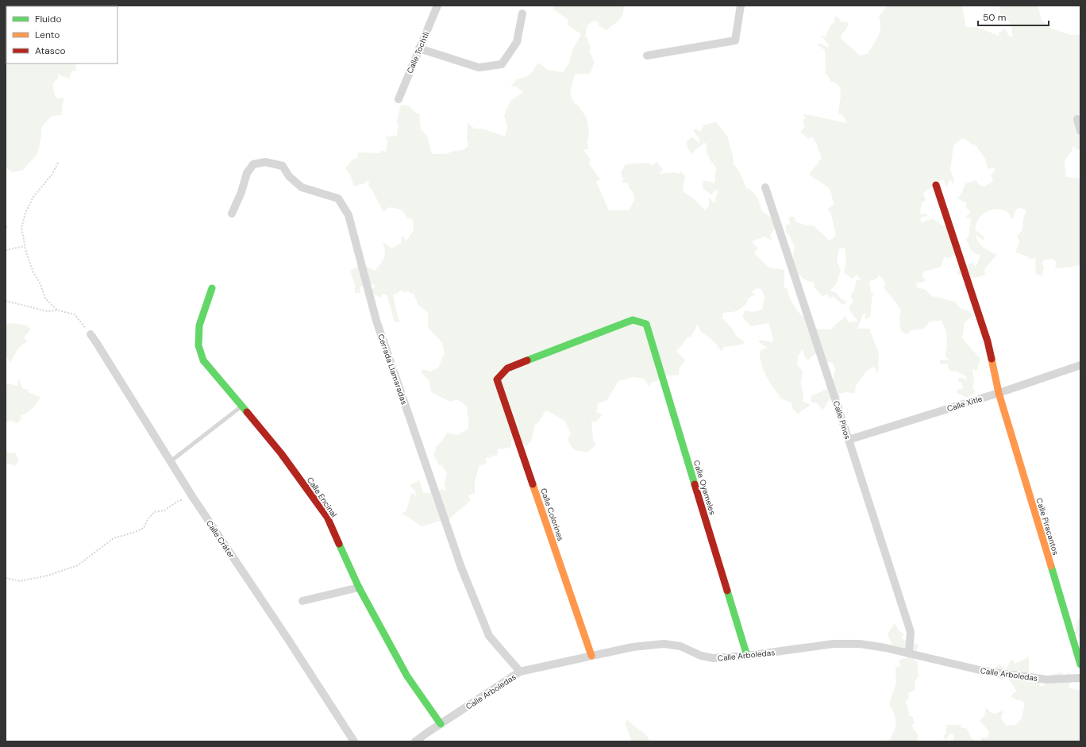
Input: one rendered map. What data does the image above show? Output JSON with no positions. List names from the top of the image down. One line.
{"streets":{"street":["Calle Tochtli","Cerrada Llamaradas","Calle Xitle","Calle Pinos","Calle Oyameles","Calle Encinal","Calle Colorines","Calle Piracantos","Calle Cráter","Calle Arboledas"]},"crossings":[["Cerrada Llamaradas","Calle Arboledas"],["Calle Xitle","Calle Pinos"],["Calle Xitle","Calle Piracantos"],["Calle Pinos","Calle Arboledas"],["Calle Oyameles","Calle Colorines"],["Calle Oyameles","Calle Arboledas"],["Calle Encinal","Calle Arboledas"],["Calle Colorines","Calle Arboledas"]],"legend":["Fluido","Lento","Atasco"],"scale_bar":"50 m"}
